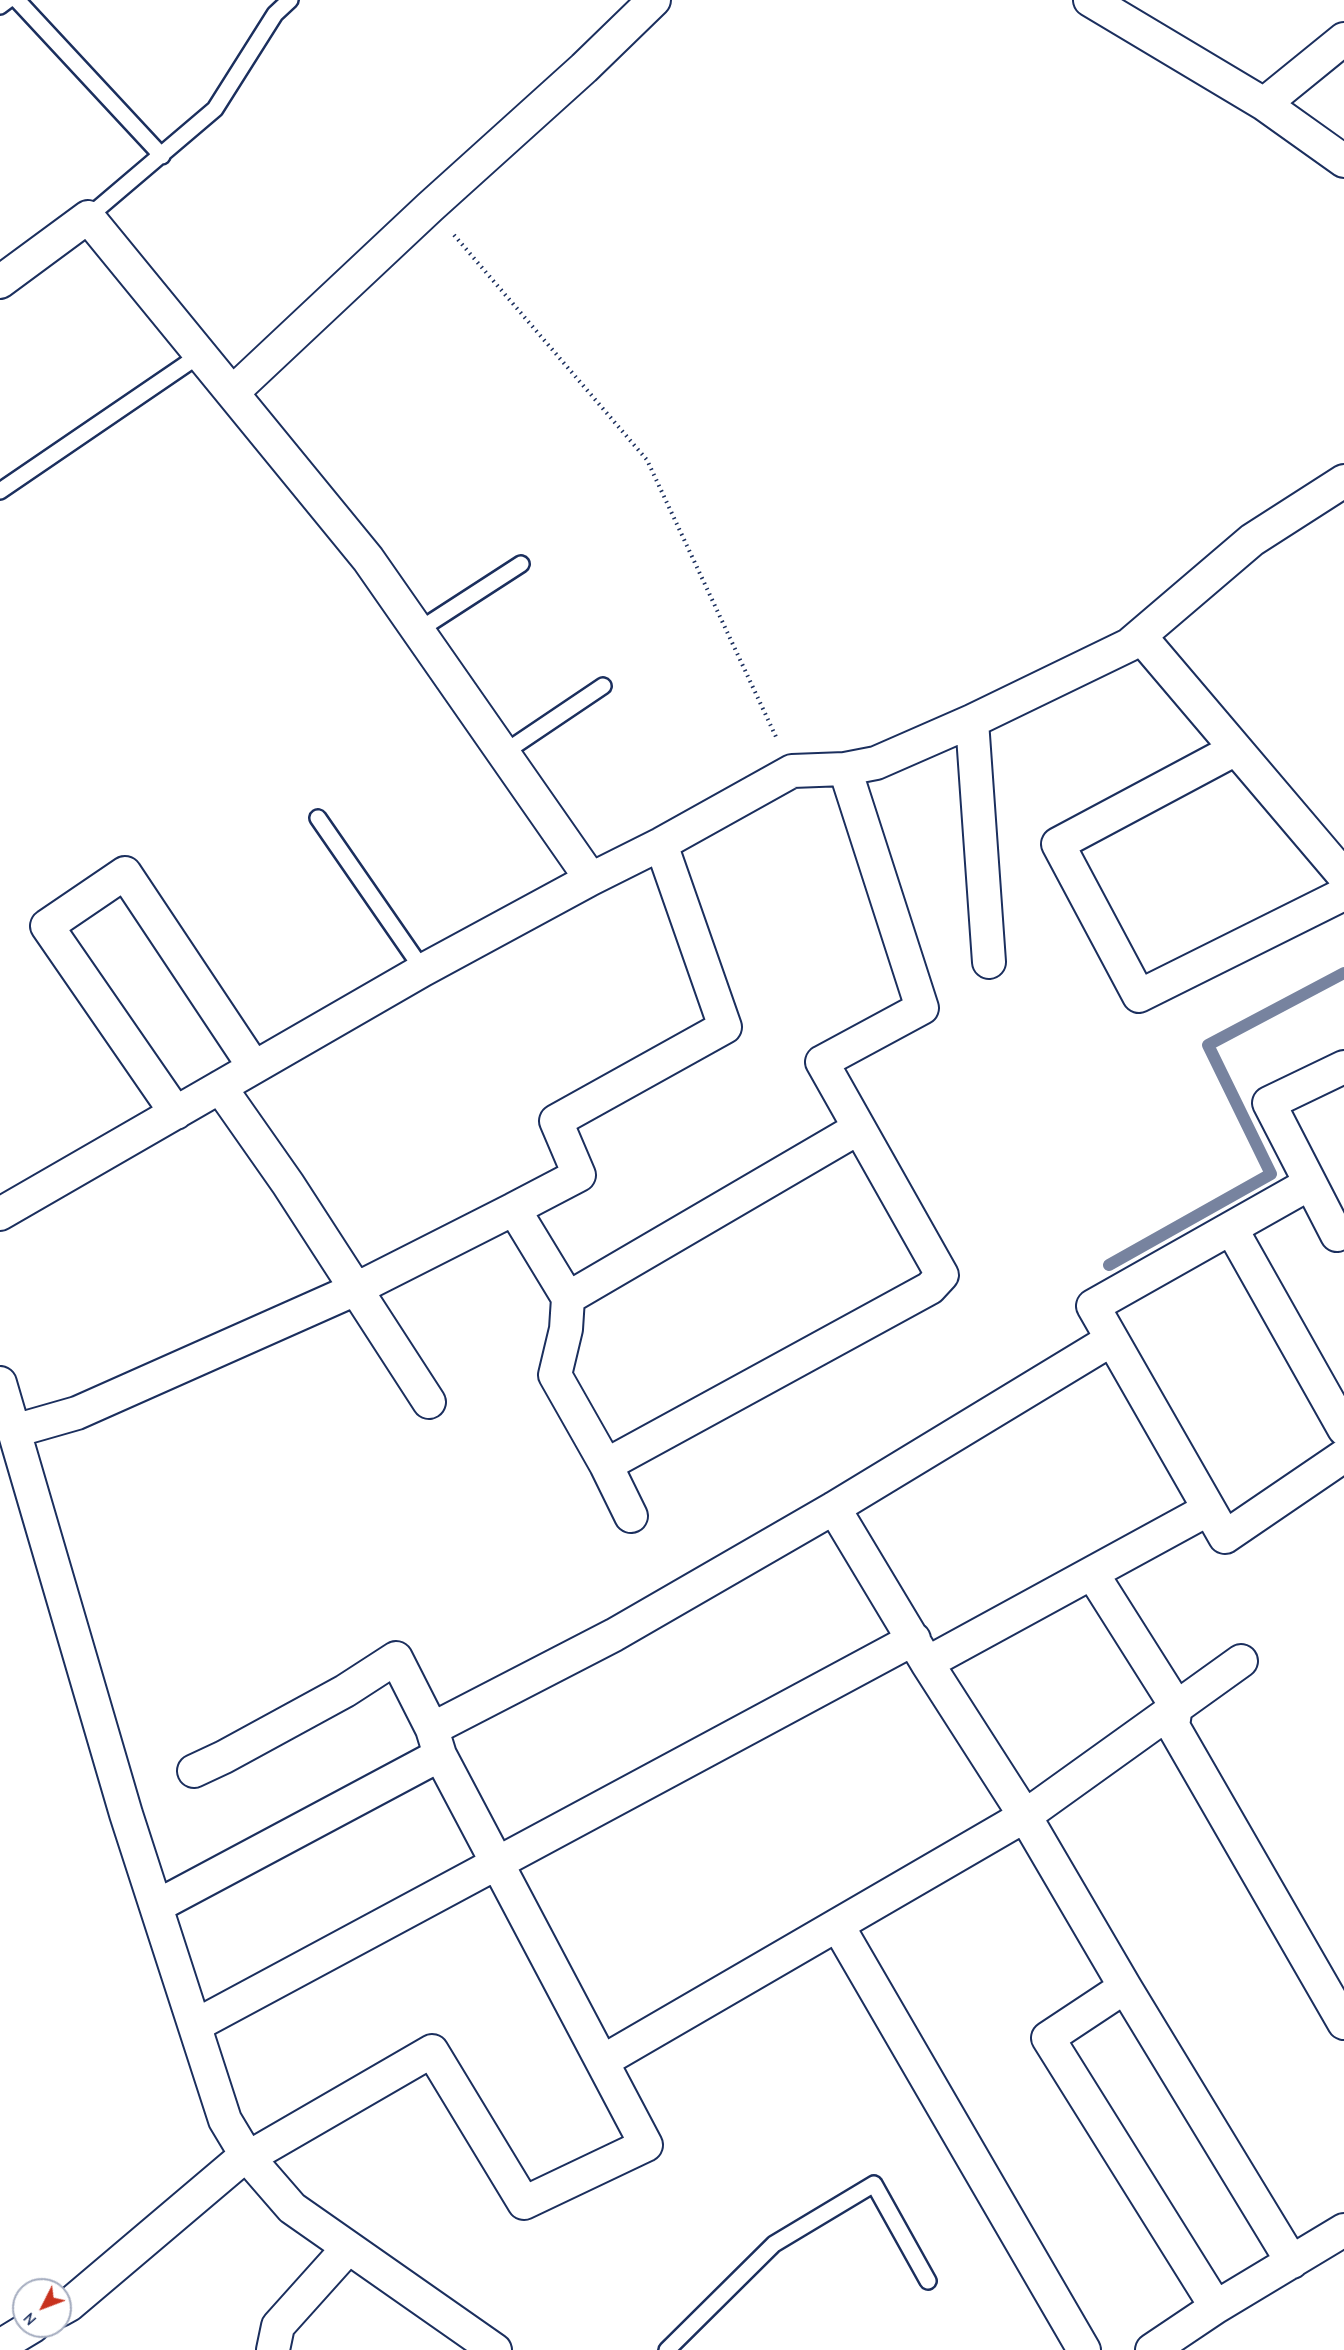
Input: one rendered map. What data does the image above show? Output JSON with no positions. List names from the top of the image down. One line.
{"north":"bottom left"}
